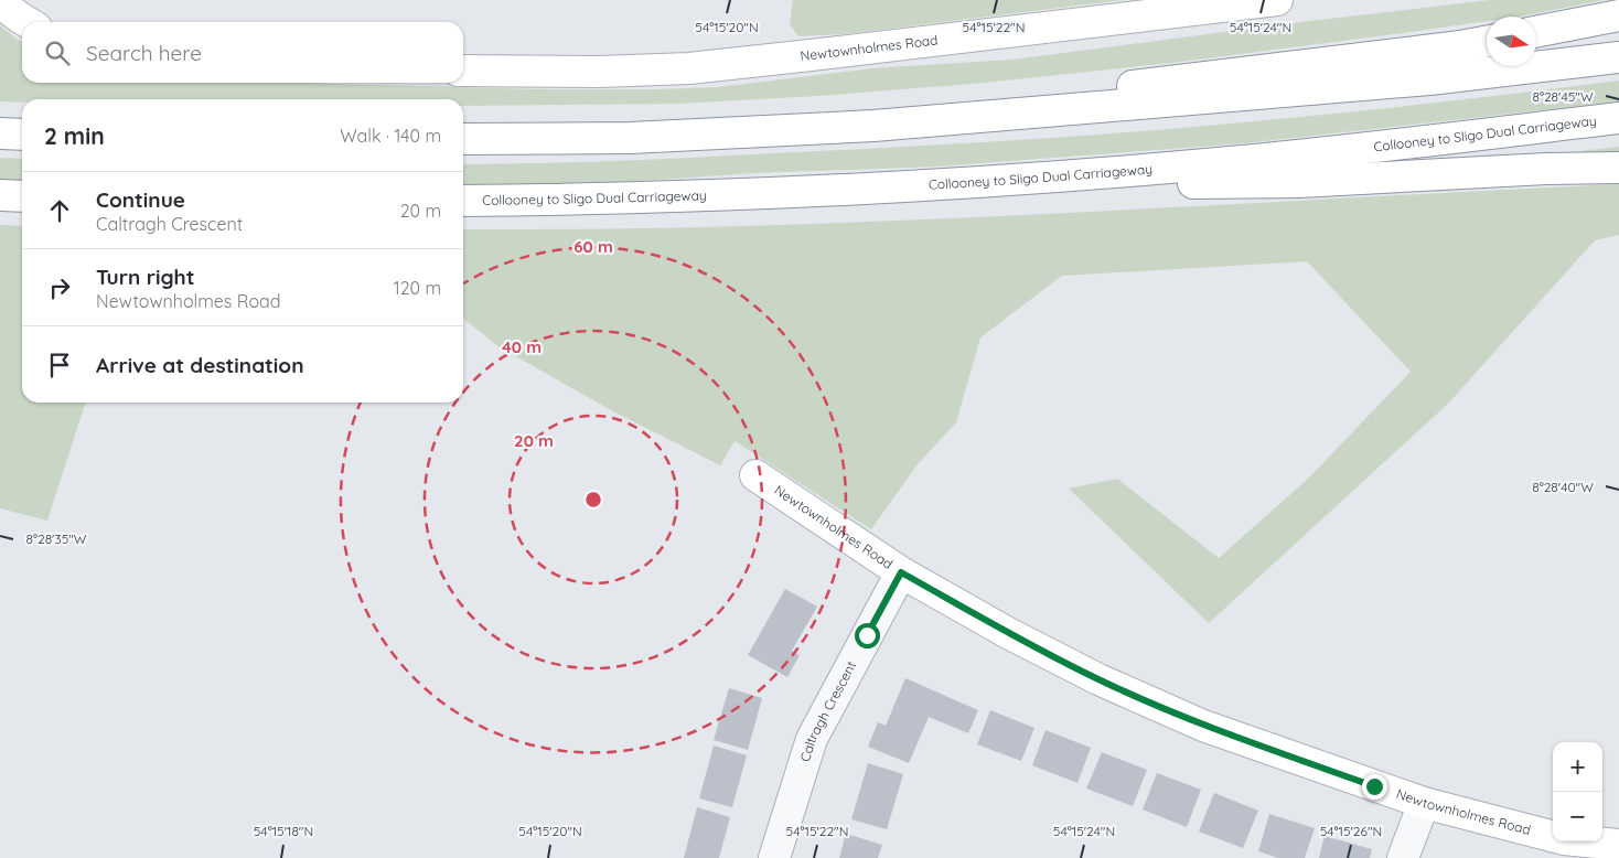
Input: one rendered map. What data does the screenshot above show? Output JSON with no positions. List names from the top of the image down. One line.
{"streets":{"main road":["Newtownholmes Road","Collooney to Sligo Dual Carriageway"],"street":["Caltragh Crescent"]},"crossings":[["Newtownholmes Road","Caltragh Crescent"]],"north":"right","page":{"search":"Search here","heading":["2 min","Walk · 140 m"],"list":[["Continue","Caltragh Crescent","20 m"],["Turn right","Newtownholmes Road","120 m"],"Arrive at destination"],"map_buttons":["+","−"]},"coordinates":["54°15'20\"N","54°15'22\"N","54°15'24\"N","8°28'45\"W","8°28'40\"W","8°28'35\"W","54°15'18\"N","54°15'26\"N"],"rings":["60 m","40 m","20 m"]}
